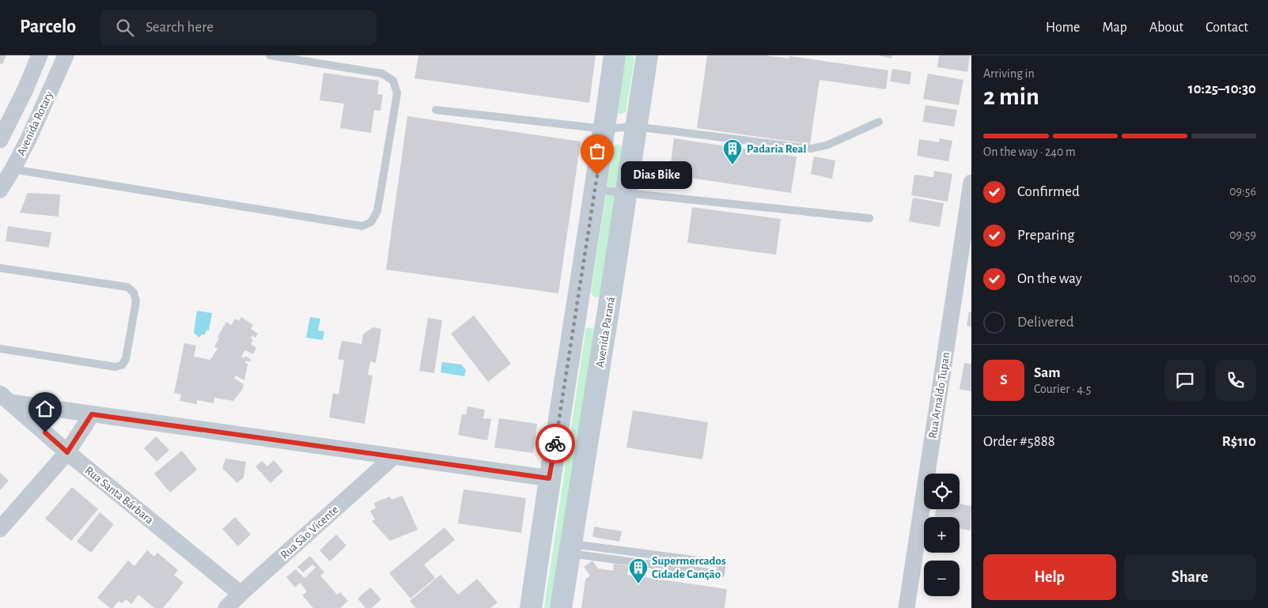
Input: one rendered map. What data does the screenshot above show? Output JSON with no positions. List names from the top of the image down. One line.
{"streets":{"main road":["Avenida Paraná"],"street":["Avenida Rotary","Rua Arnaldo Tupan","Rua Santa Bárbara","Rua São Vicente"]},"crossings":[["Rua Santa Bárbara","Rua São Vicente"]],"places":{"building":["Padaria Real","Supermercados Cidade Canção"],"other":["Dias Bike"]},"page":{"header":"Parcelo","search":"Search here","nav":["Home","Map","About","Contact"],"heading":["2 min","Arriving in","10:25–10:30"],"panel":["Sam","Courier · 4.5","Order #5888","R$110"],"bar":"On the way · 240 m","bubble":"Dias Bike","list":[["Confirmed","09:56"],["Preparing","09:59"],["On the way","10:00"],"Delivered"],"round":"S","map_buttons":["+","−"],"buttons":["Help","Share"]}}
